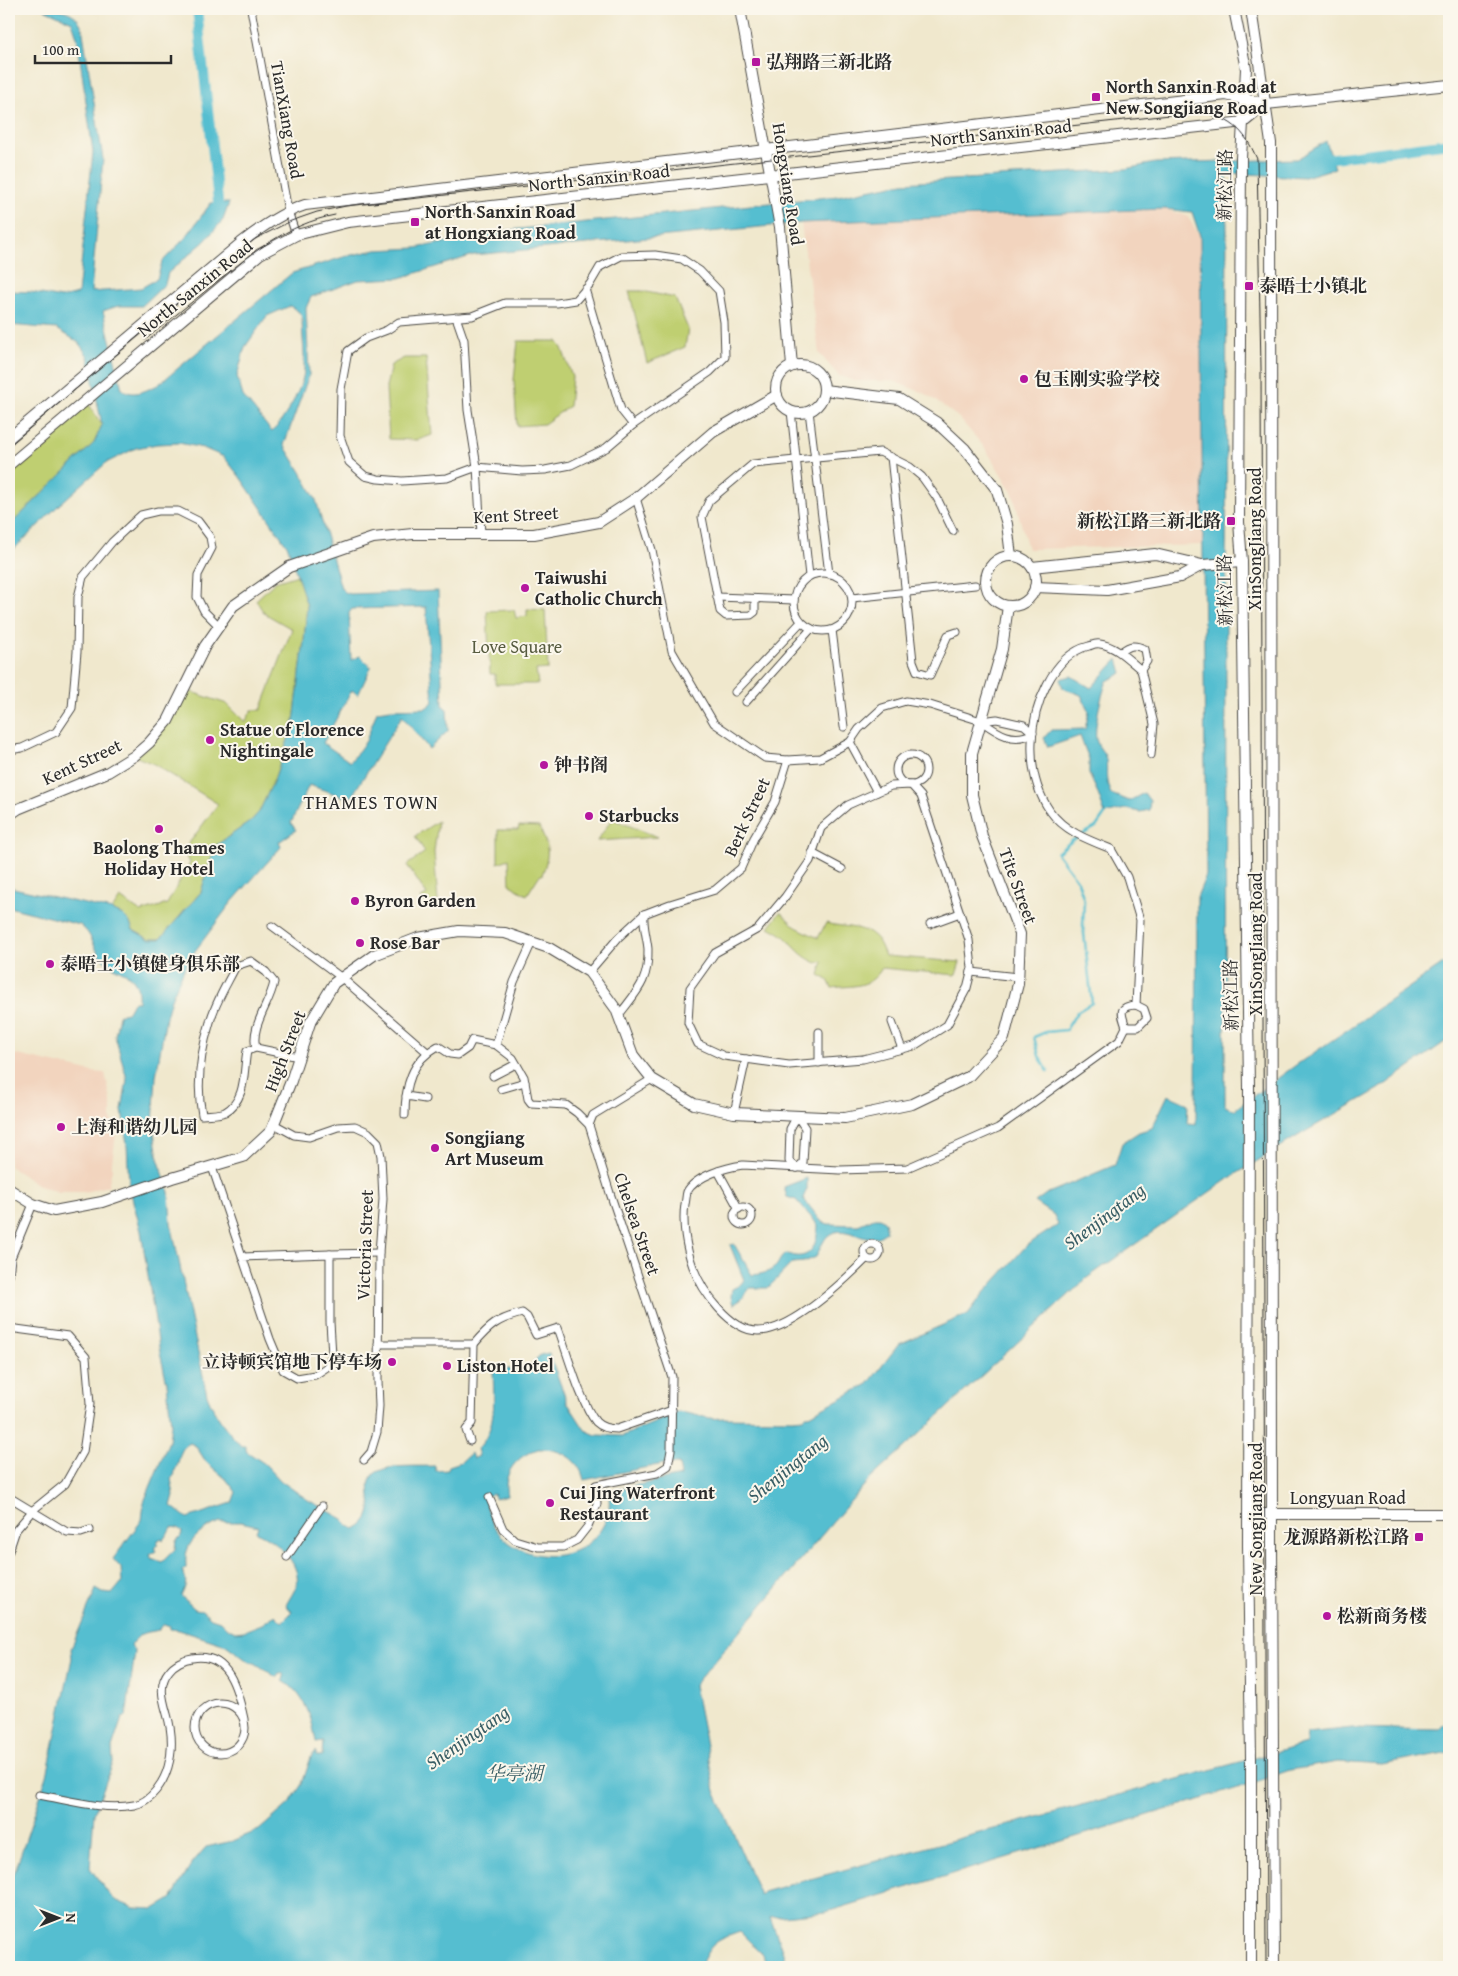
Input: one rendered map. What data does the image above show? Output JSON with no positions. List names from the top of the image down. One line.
{"streets":{"main road":["North Sanxin Road","Hongxiang Road","新松江路","Kent Street","XinSongJiang Road","Tite Street","High Street","Longyuan Road","New Songjiang Road"],"street":["TianXiang Road","Berk Street","Chelsea Street","Victoria Street"]},"crossings":[["TianXiang Road","North Sanxin Road"],["North Sanxin Road","Hongxiang Road"],["North Sanxin Road","新松江路"],["North Sanxin Road","XinSongJiang Road"],["Hongxiang Road","Kent Street"],["新松江路","New Songjiang Road"],["XinSongJiang Road","New Songjiang Road"],["Berk Street","High Street"],["Tite Street","High Street"],["High Street","Victoria Street"],["Longyuan Road","New Songjiang Road"]],"districts":["THAMES TOWN"],"water":["Shenjingtang","华亭湖"],"parks":["Love Square"],"places":{"transit":["弘翔路三新北路","North Sanxin Road at New Songjiang Road","North Sanxin Road at Hongxiang Road","泰晤士小镇北","新松江路三新北路","龙源路新松江路"],"other":["包玉刚实验学校","Taiwushi Catholic Church","Statue of Florence Nightingale","钟书阁","Starbucks","Baolong Thames Holiday Hotel","Byron Garden","Rose Bar","泰晤士小镇健身俱乐部","上海和谐幼儿园","Songjiang Art Museum","立诗顿宾馆地下停车场","Liston Hotel","Cui Jing Waterfront Restaurant","松新商务楼"]},"scale_bar":"100 m","north":"right"}
